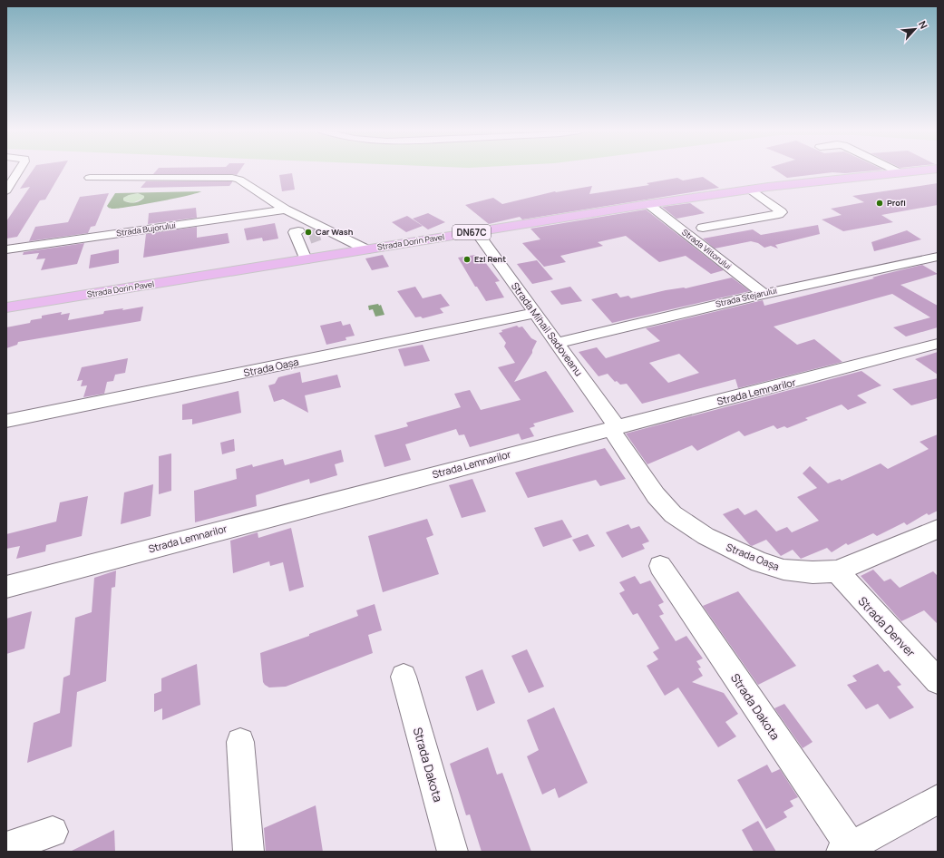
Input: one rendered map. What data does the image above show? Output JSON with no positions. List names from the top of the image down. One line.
{"streets":{"main road":["DN67C","Strada Dorin Pavel"],"street":["Strada Bujorului","Strada Viitorului","Strada Stejarului","Strada Mihail Sadoveanu","Strada Oașa","Strada Lemnarilor","Strada Denver","Strada Dakota"]},"crossings":[["Strada Dorin Pavel","Strada Viitorului"],["Strada Dorin Pavel","Strada Mihail Sadoveanu"],["Strada Viitorului","Strada Stejarului"],["Strada Stejarului","Strada Mihail Sadoveanu"],["Strada Mihail Sadoveanu","Strada Oașa"],["Strada Mihail Sadoveanu","Strada Lemnarilor"],["Strada Oașa","Strada Lemnarilor"],["Strada Oașa","Strada Denver"]],"places":["Profi","Car Wash","Ezi Rent"],"north":"top right"}
